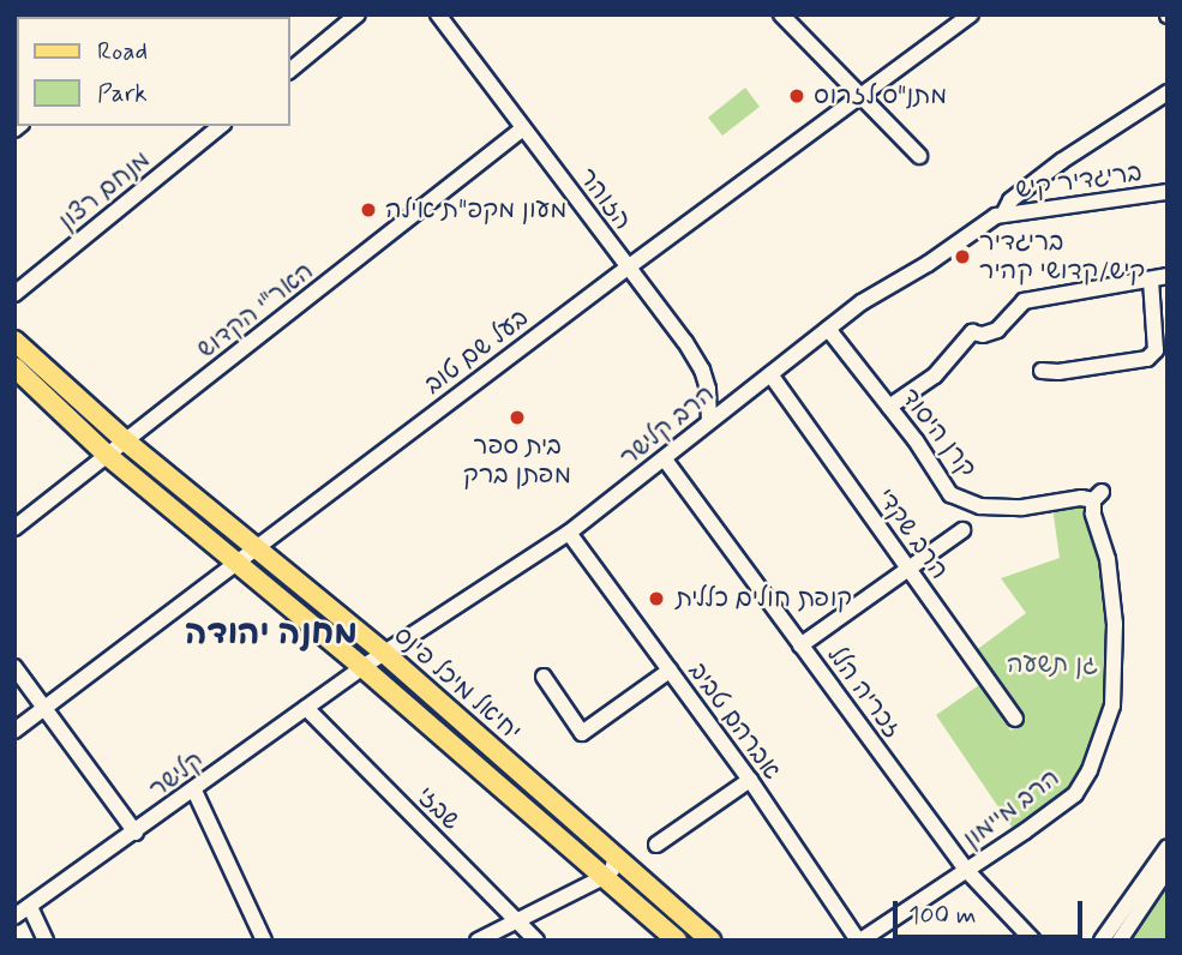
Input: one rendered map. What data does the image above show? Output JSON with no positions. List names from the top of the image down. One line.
{"streets":{"main road":["יחיאל מיכל פינס"],"street":["בריגדיר קיש","מנחם רצון","הזוהר","האר\"י הקדוש","בעל שם טוב","הרב קלישר","קרן היסוד","הרב שקדי","זכריה הלל","אברהם טביב","קלישר","שבזי","הרב מיימון"]},"crossings":[["בריגדיר קיש","הרב קלישר"],["הזוהר","האר\"י הקדוש"],["הזוהר","בעל שם טוב"],["הזוהר","הרב קלישר"],["האר\"י הקדוש","יחיאל מיכל פינס"],["בעל שם טוב","יחיאל מיכל פינס"],["הרב קלישר","קרן היסוד"],["הרב קלישר","הרב שקדי"],["הרב קלישר","יחיאל מיכל פינס"],["הרב קלישר","זכריה הלל"],["הרב קלישר","אברהם טביב"],["הרב קלישר","קלישר"],["קרן היסוד","הרב מיימון"],["יחיאל מיכל פינס","קלישר"],["זכריה הלל","הרב מיימון"],["אברהם טביב","הרב מיימון"],["קלישר","שבזי"]],"districts":["מחנה יהודה"],"parks":["גן תשעה"],"places":["מתנ\"ס לזרוס","מעון מקפ\"ת אילה","בריגדיר קיש/קדושי קהיר","בית ספר מפתן ברק","קופת חולים כללית"],"legend":["Road","Park"],"scale_bar":"100 m"}
